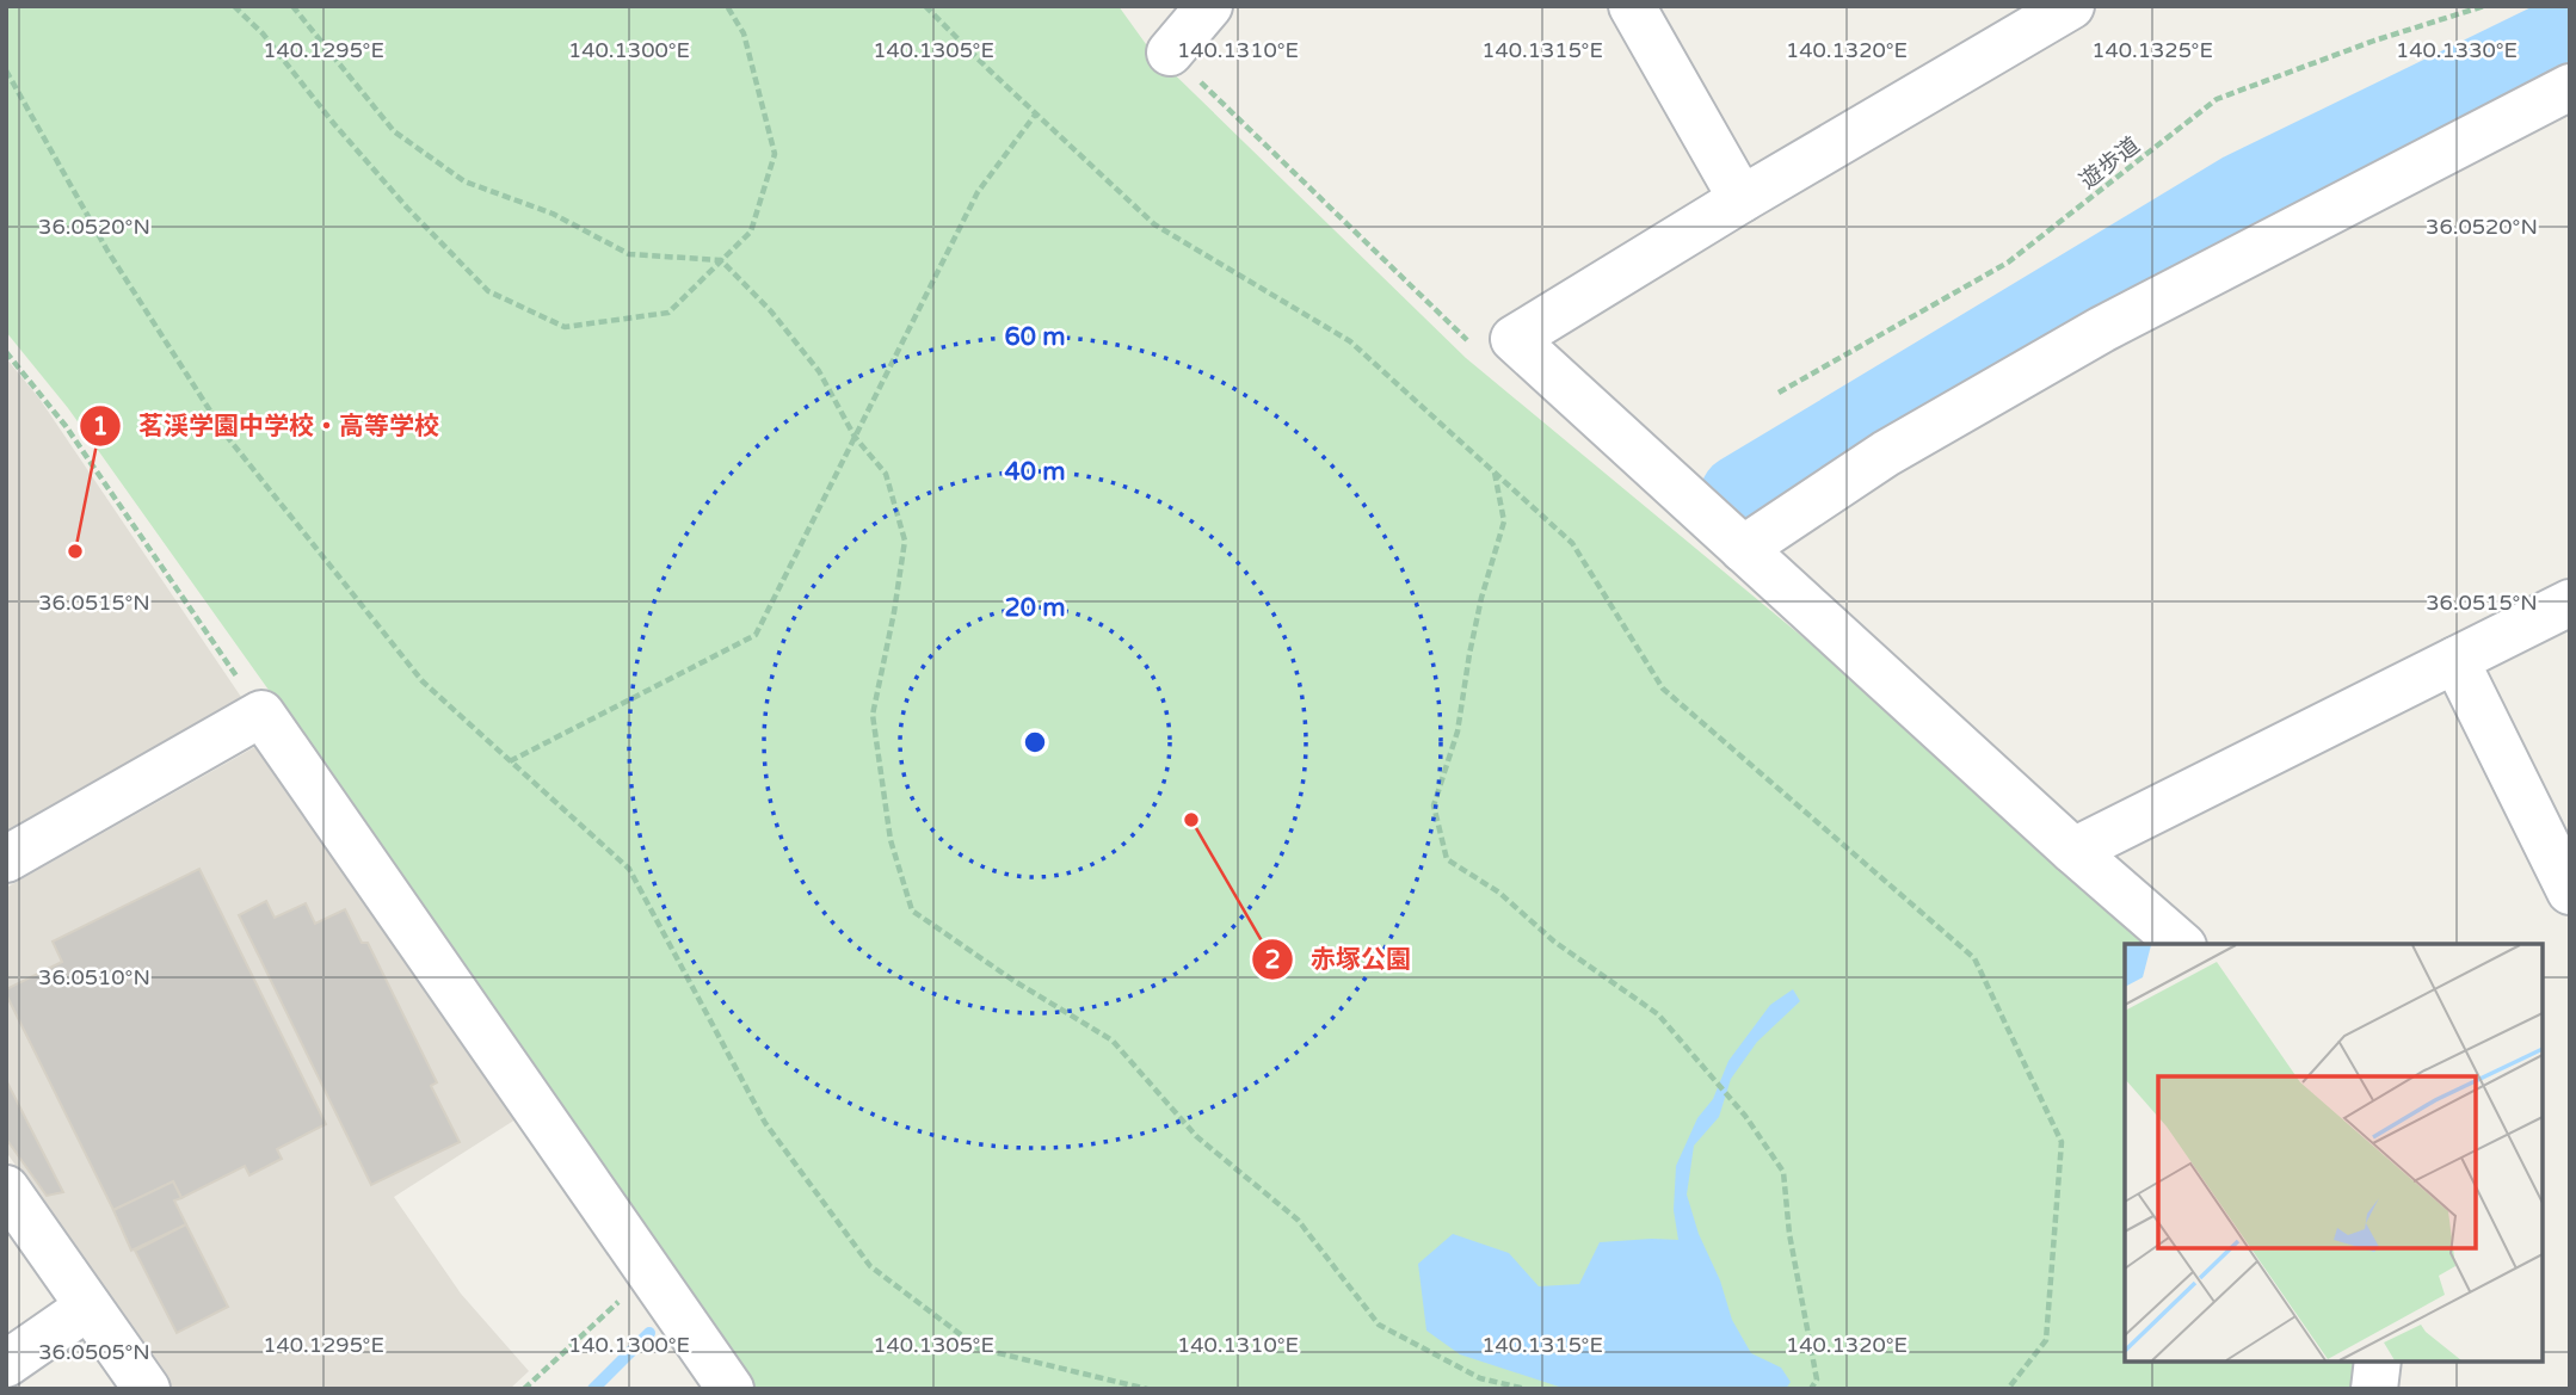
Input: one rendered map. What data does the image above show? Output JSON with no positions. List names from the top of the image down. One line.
{"streets":{"path":["遊歩道"]},"places":["茗渓学園中学校・高等学校","赤塚公園"],"coordinates":["140.1295°E","140.1300°E","140.1305°E","140.1310°E","140.1315°E","140.1320°E","140.1325°E","140.1330°E","36.0520°N","36.0515°N","36.0510°N","36.0505°N"],"rings":["60 m","40 m","20 m"]}
